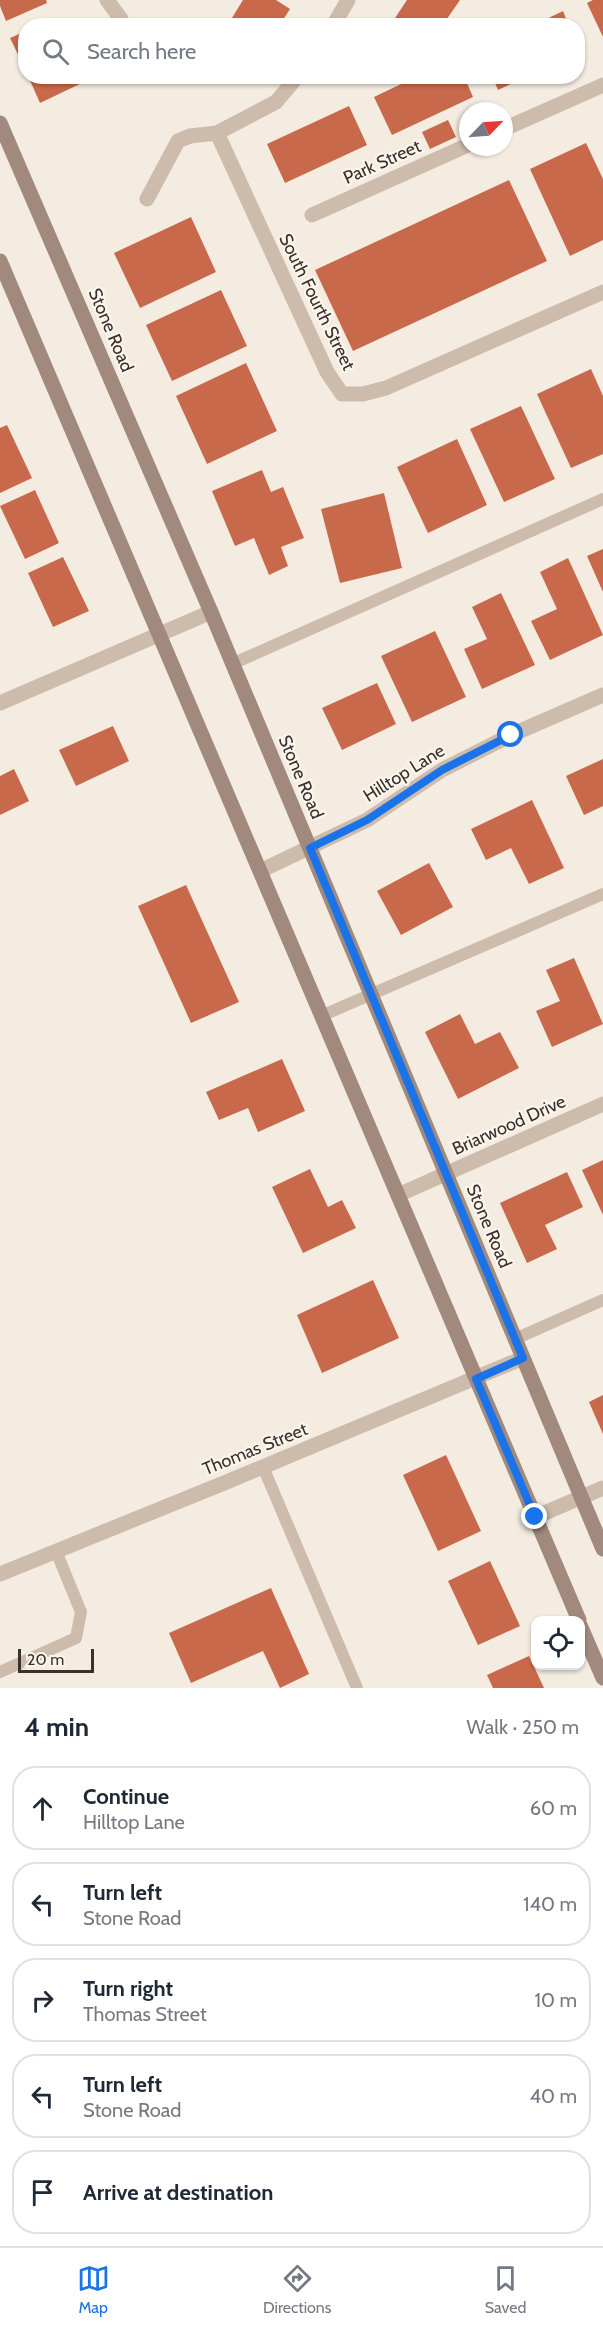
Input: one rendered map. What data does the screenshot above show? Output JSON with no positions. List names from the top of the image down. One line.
{"streets":{"main road":["Stone Road"],"street":["Park Street","South Fourth Street","Hilltop Lane","Briarwood Drive","Thomas Street"]},"crossings":[["Stone Road","Hilltop Lane"],["Stone Road","Briarwood Drive"],["Stone Road","Thomas Street"]],"scale_bar":"20 m","north":"top right","page":{"search":"Search here","scale":"20 m","heading":["4 min","Walk · 250 m"],"list":[["Continue","Hilltop Lane","60 m"],["Turn left","Stone Road","140 m"],["Turn right","Thomas Street","10 m"],["Turn left","Stone Road","40 m"],"Arrive at destination"],"nav":["Map","Directions","Saved"]}}
